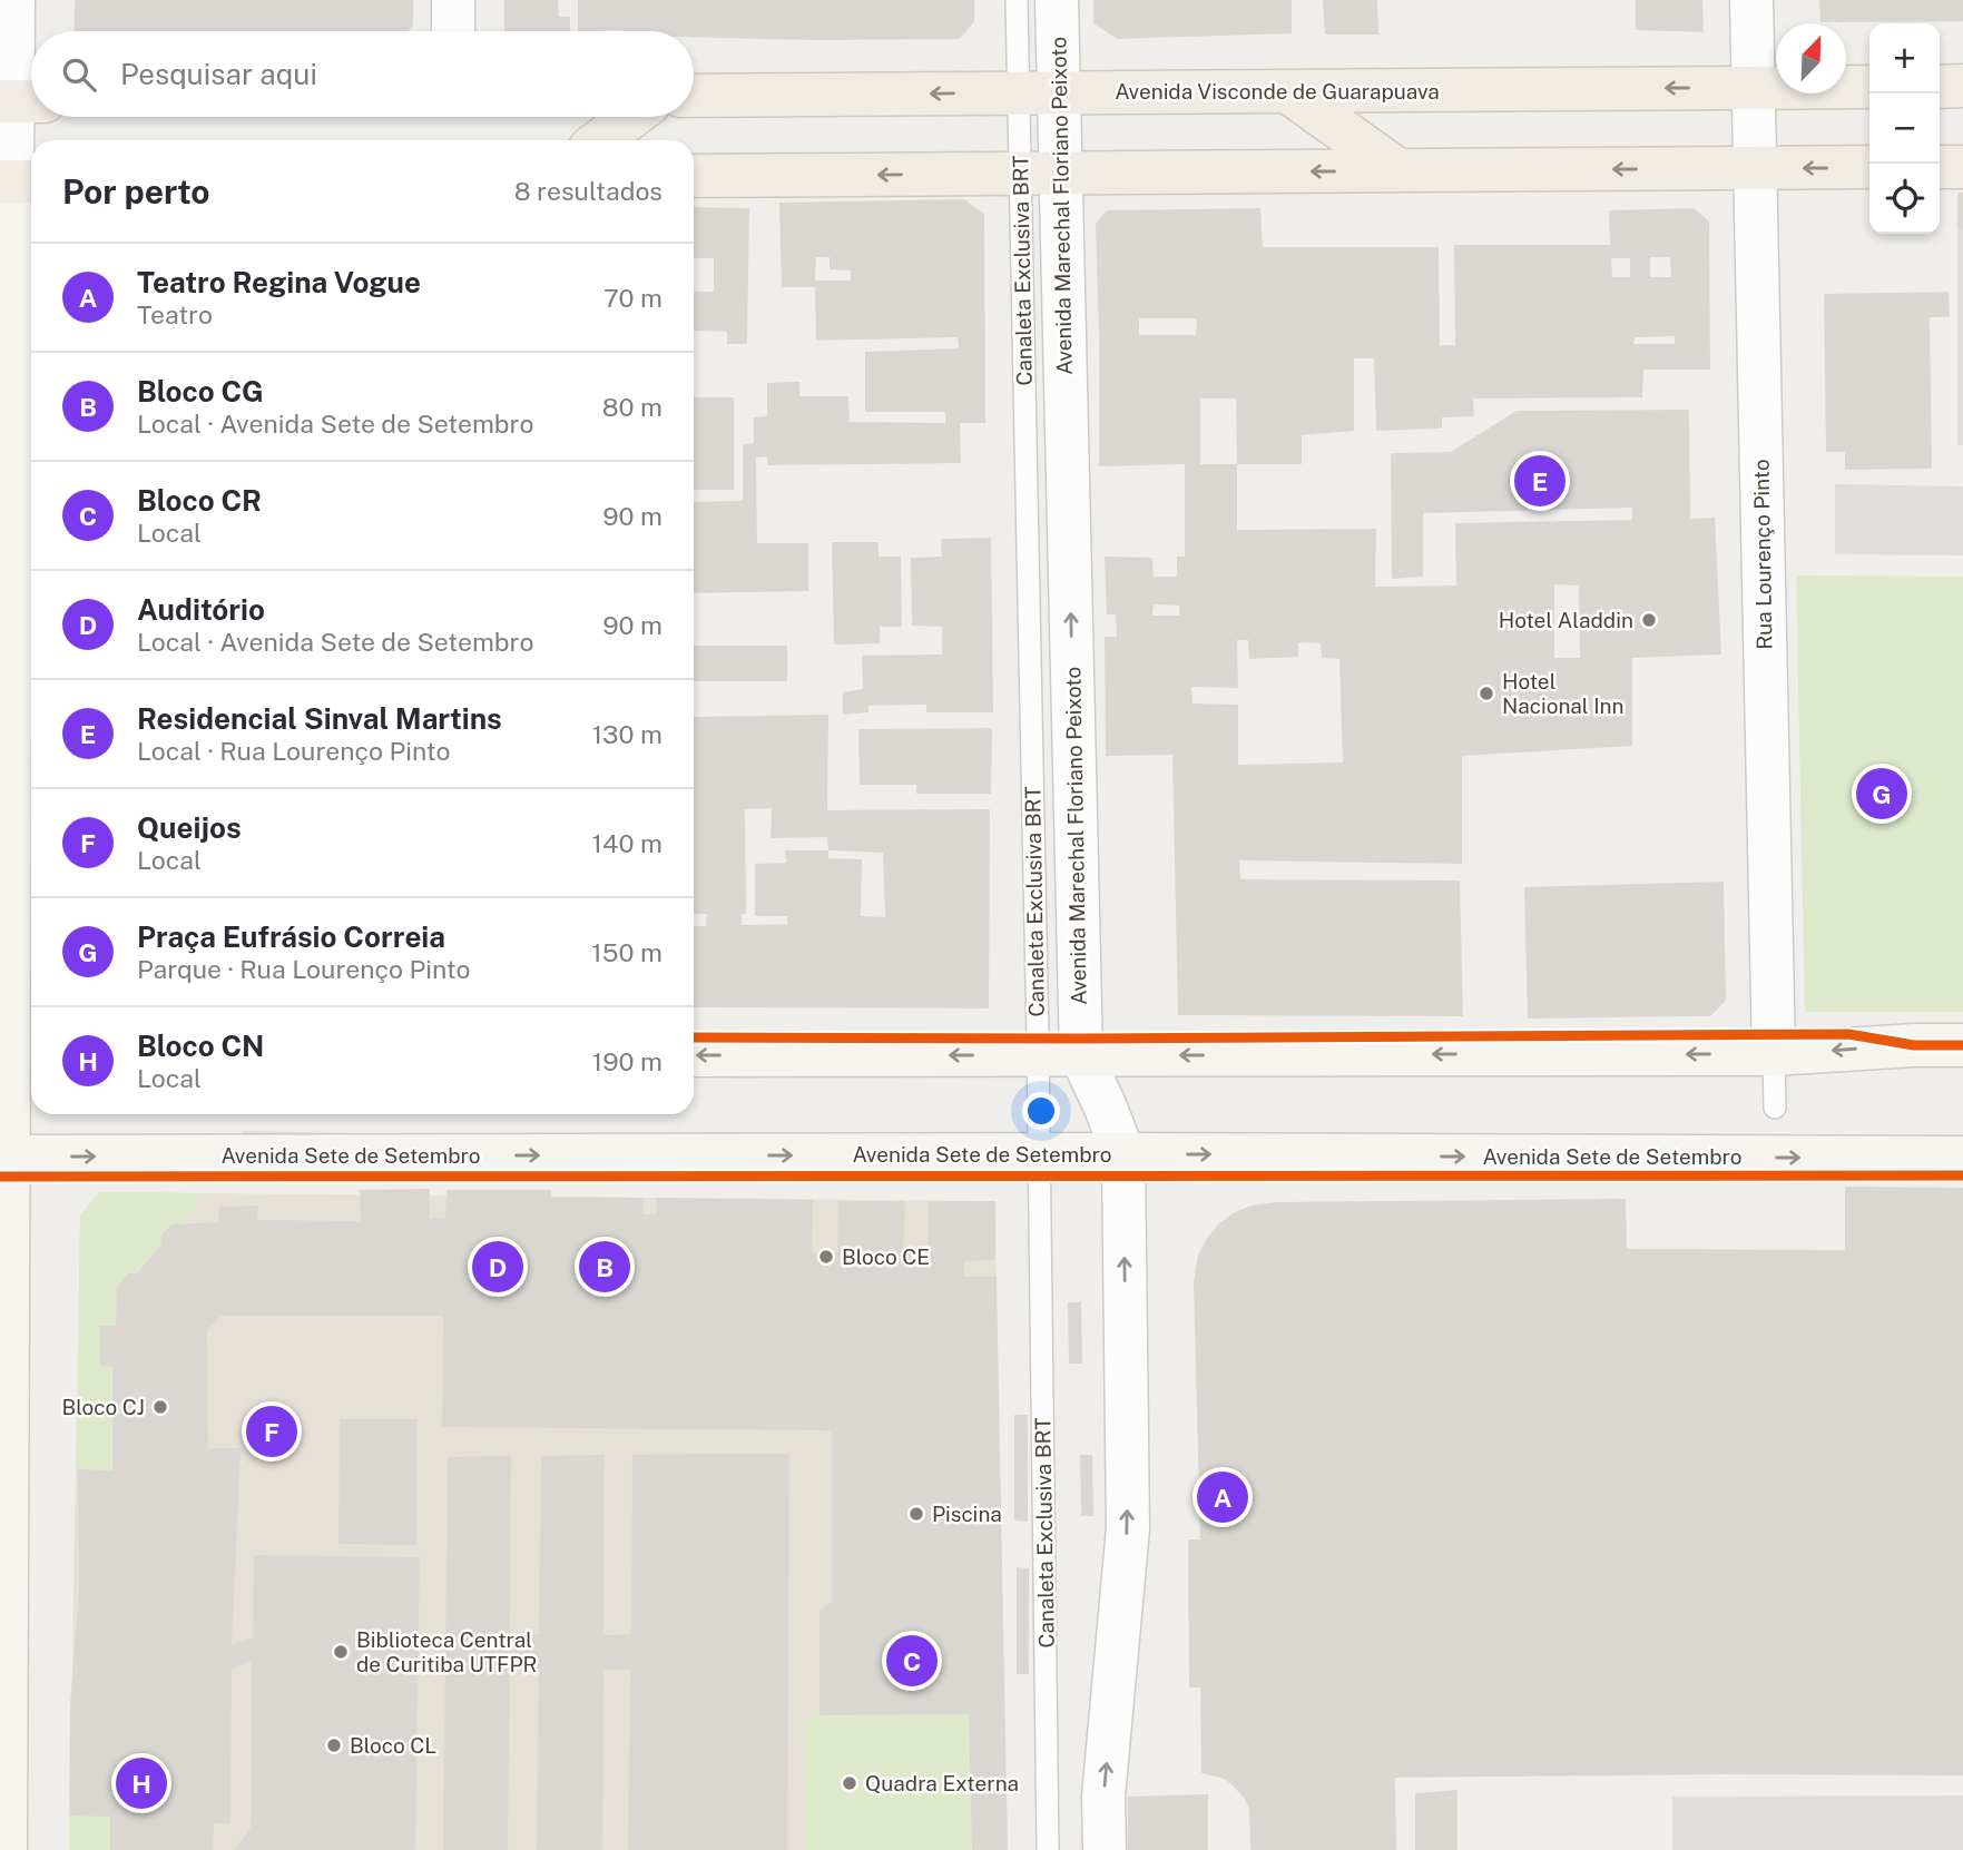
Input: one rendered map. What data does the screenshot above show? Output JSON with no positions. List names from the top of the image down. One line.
{"streets":{"main road":["Avenida Visconde de Guarapuava","Avenida Sete de Setembro"],"street":["Avenida Marechal Floriano Peixoto","Rua Lourenço Pinto"],"lane":["Canaleta Exclusiva BRT"]},"crossings":[["Avenida Visconde de Guarapuava","Avenida Marechal Floriano Peixoto"],["Avenida Visconde de Guarapuava","Rua Lourenço Pinto"],["Avenida Marechal Floriano Peixoto","Canaleta Exclusiva BRT"],["Avenida Marechal Floriano Peixoto","Avenida Sete de Setembro"],["Canaleta Exclusiva BRT","Avenida Sete de Setembro"]],"one_way":["Avenida Marechal Floriano Peixoto"],"places":["Hotel Aladdin","Hotel Nacional Inn","Bloco CE","Bloco CJ","Piscina","Biblioteca Central de Curitiba UTFPR","Bloco CL","Quadra Externa"],"north":"top right","page":{"map_buttons":["+","−"],"search":"Pesquisar aqui","heading":["Por perto","8 resultados"],"list":[{"mark":"A","name":"Teatro Regina Vogue","note":"Teatro","value":"70 m"},{"mark":"B","name":"Bloco CG","note":"Local · Avenida Sete de Setembro","value":"80 m"},{"mark":"C","name":"Bloco CR","note":"Local","value":"90 m"},{"mark":"D","name":"Auditório","note":"Local · Avenida Sete de Setembro","value":"90 m"},{"mark":"E","name":"Residencial Sinval Martins","note":"Local · Rua Lourenço Pinto","value":"130 m"},{"mark":"F","name":"Queijos","note":"Local","value":"140 m"},{"mark":"G","name":"Praça Eufrásio Correia","note":"Parque · Rua Lourenço Pinto","value":"150 m"},{"mark":"H","name":"Bloco CN","note":"Local","value":"190 m"}],"pins":["E","G","B","D","F","A","C","H"]}}
